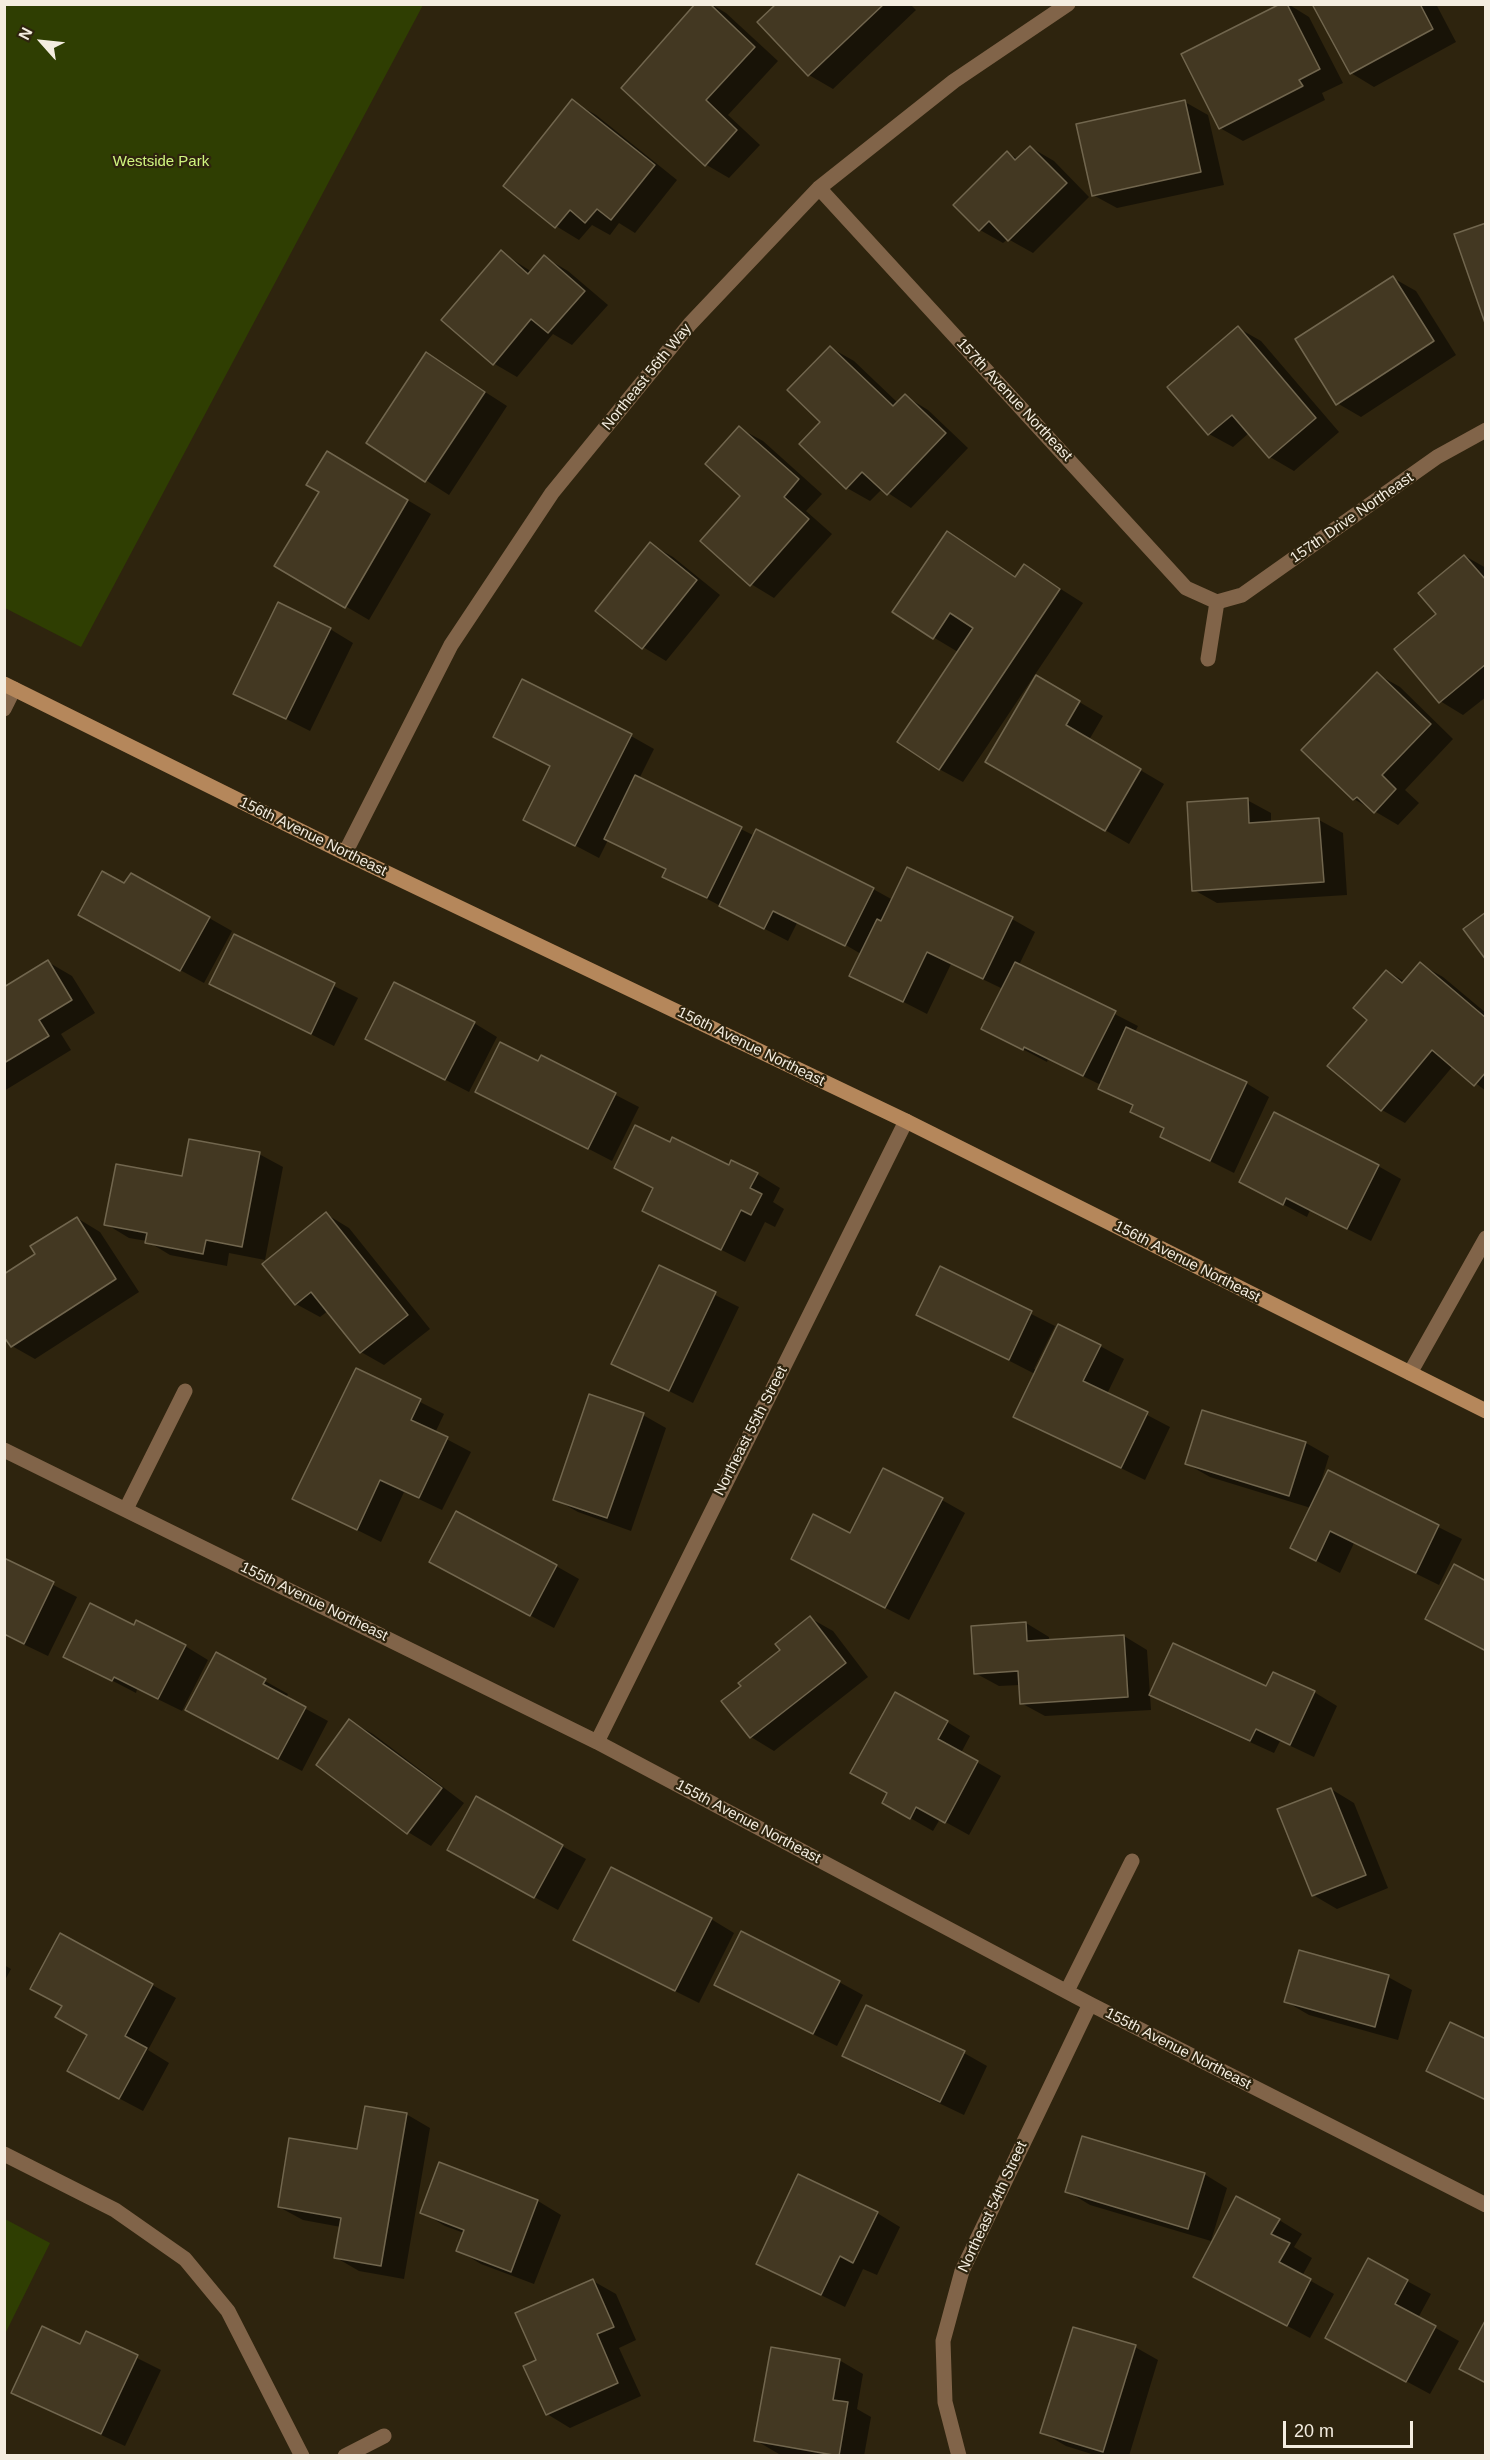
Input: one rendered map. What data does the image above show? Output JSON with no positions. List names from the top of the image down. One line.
{"streets":{"street":["Northeast 56th Way","157th Avenue Northeast","157th Drive Northeast","156th Avenue Northeast","Northeast 55th Street","155th Avenue Northeast","Northeast 54th Street"]},"crossings":[["Northeast 56th Way","157th Avenue Northeast"],["Northeast 56th Way","156th Avenue Northeast"],["157th Avenue Northeast","157th Drive Northeast"],["156th Avenue Northeast","Northeast 55th Street"],["Northeast 55th Street","155th Avenue Northeast"],["155th Avenue Northeast","Northeast 54th Street"]],"parks":["Westside Park"],"scale_bar":"20 m","north":"top left"}
